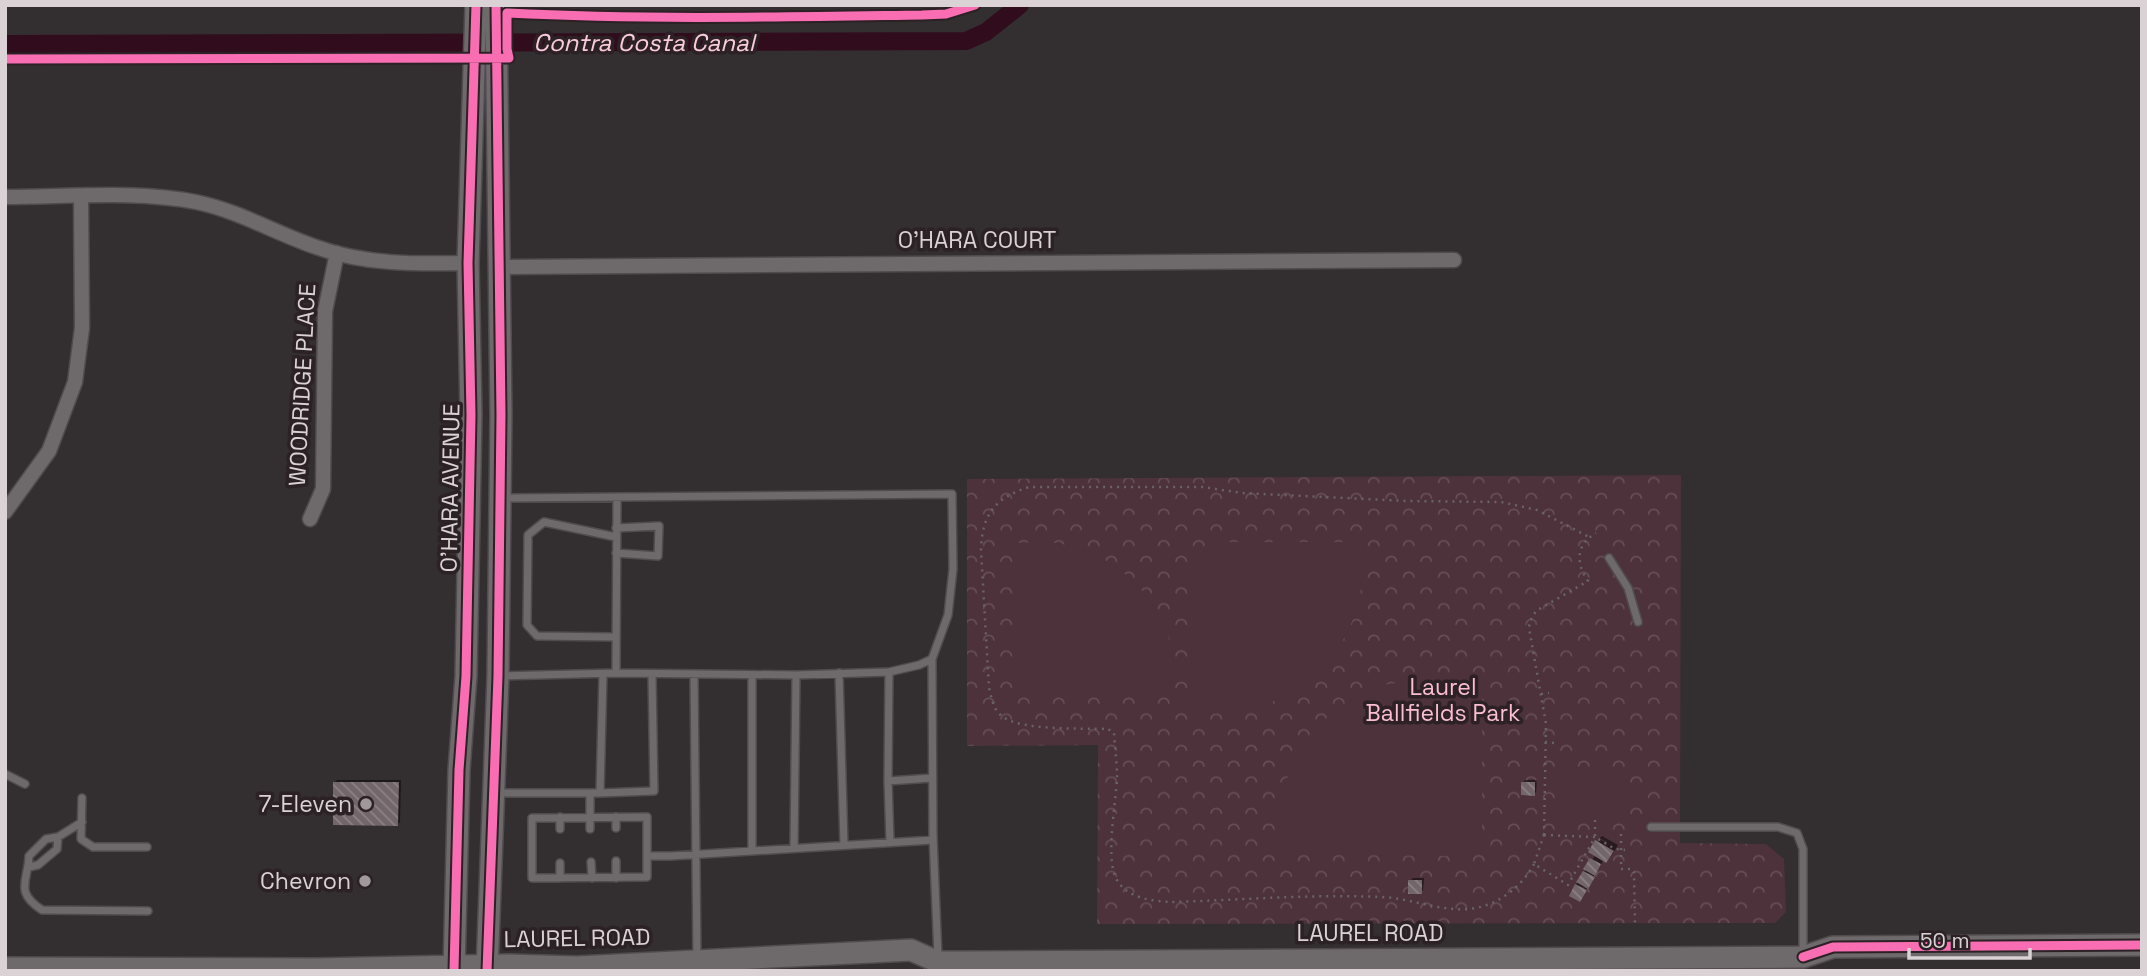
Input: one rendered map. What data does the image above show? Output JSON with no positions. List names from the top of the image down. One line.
{"streets":{"main road":["O'HARA AVENUE","LAUREL ROAD"],"street":["O'HARA COURT","WOODRIDGE PLACE"]},"crossings":[["O'HARA COURT","O'HARA AVENUE"],["O'HARA AVENUE","LAUREL ROAD"]],"water":["Contra Costa Canal"],"parks":["Laurel Ballfields Park"],"places":["7-Eleven","Chevron"],"scale_bar":"50 m"}
